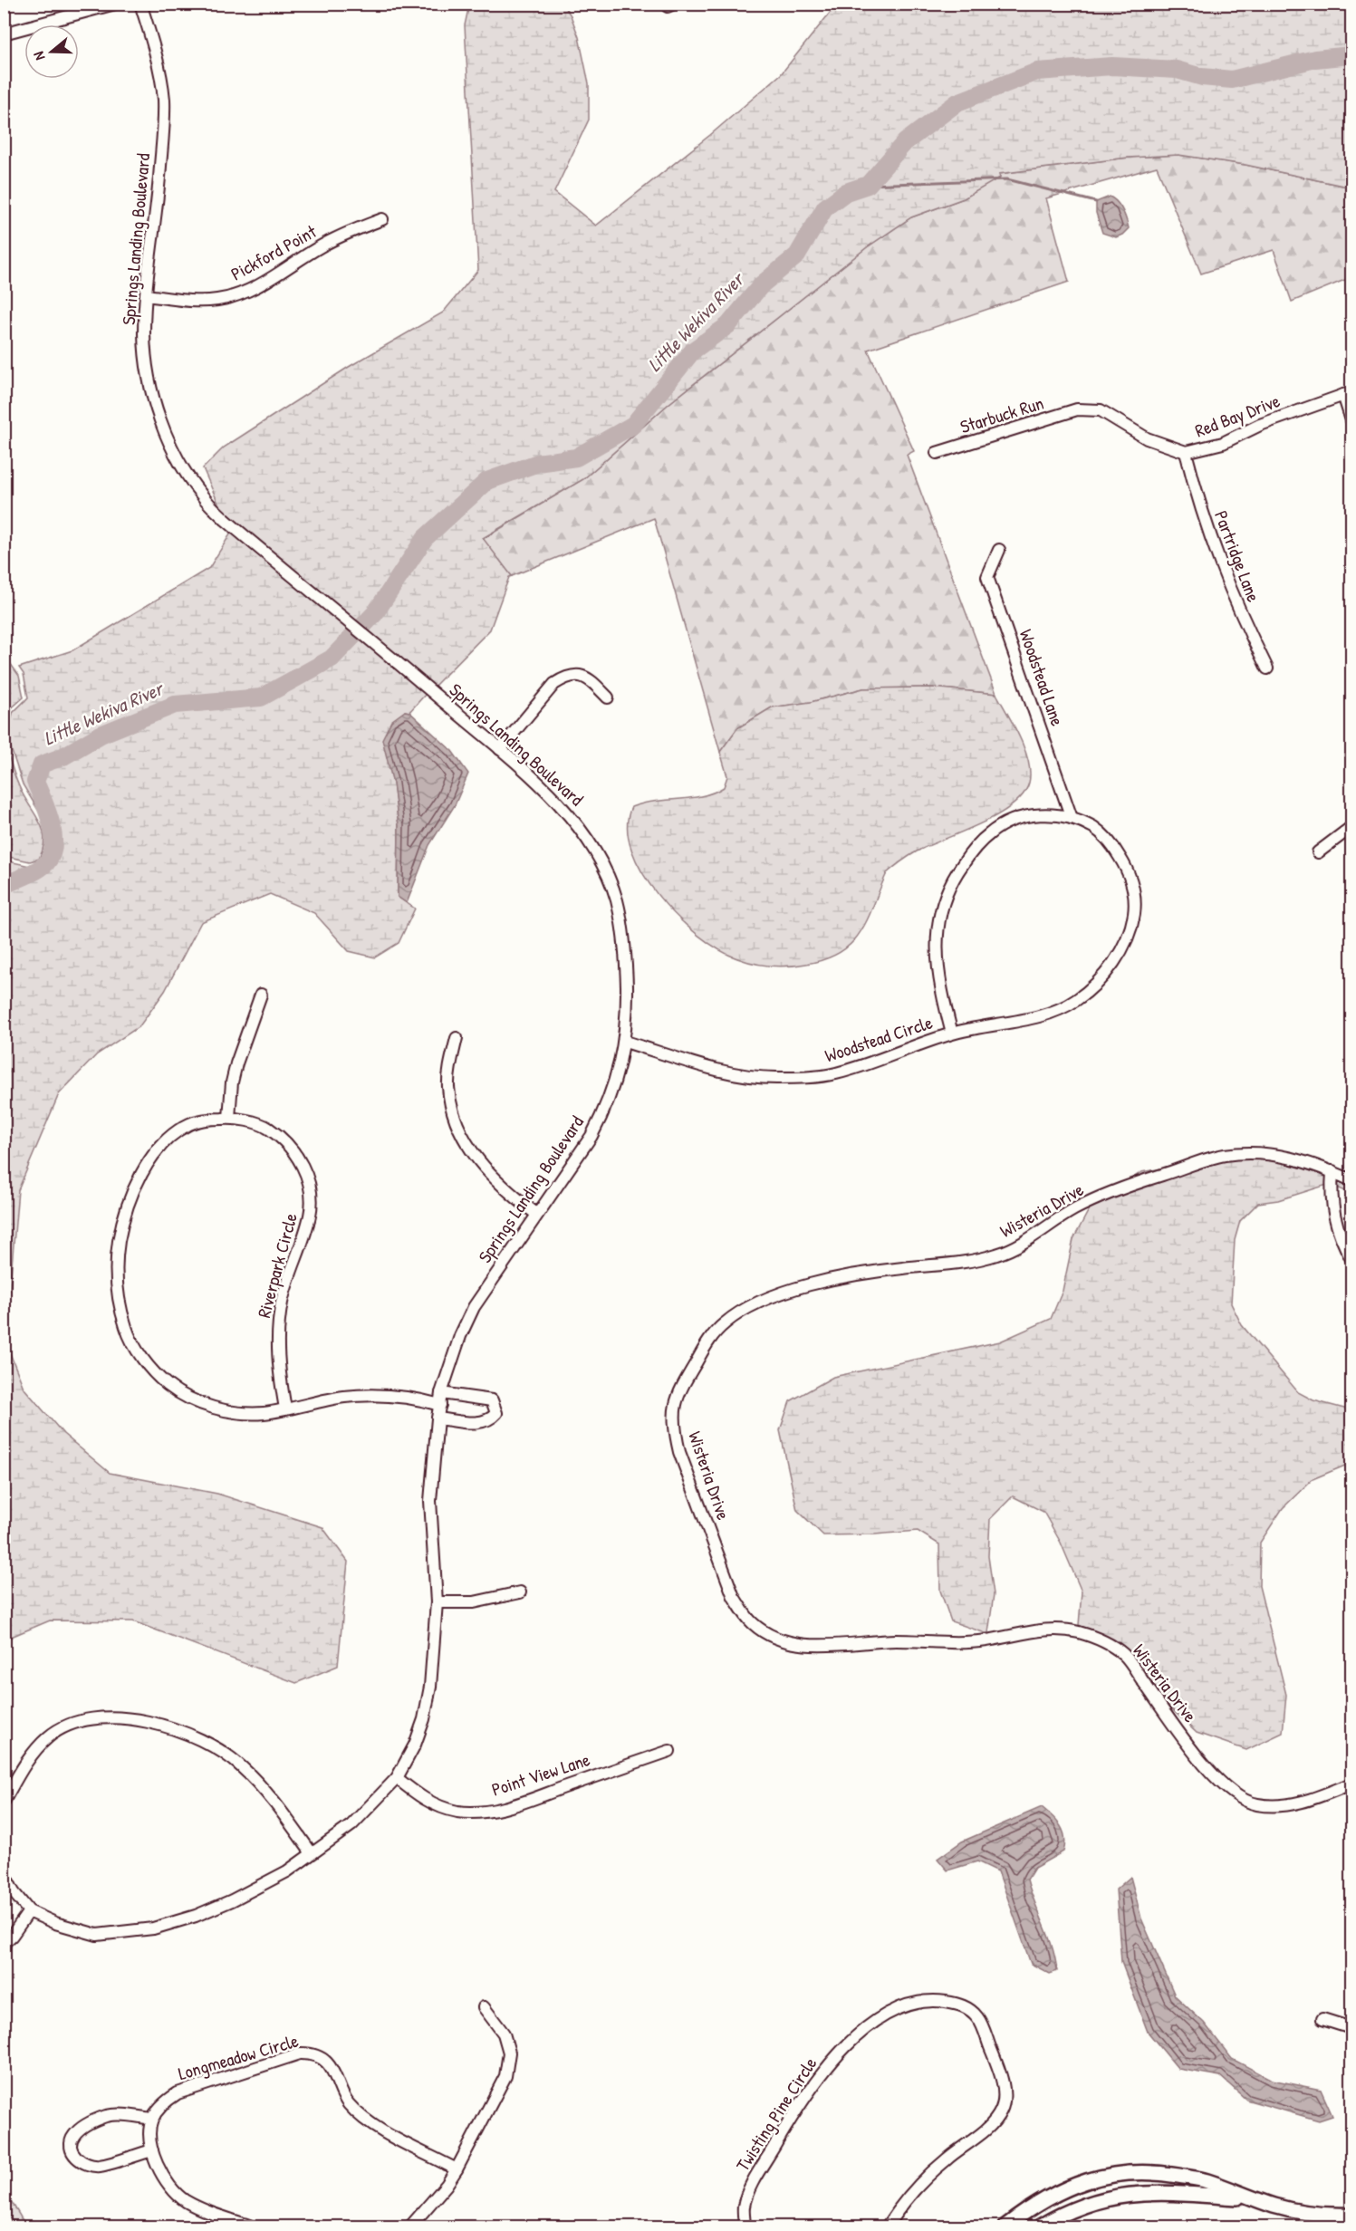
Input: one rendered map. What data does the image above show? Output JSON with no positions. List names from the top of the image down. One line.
{"streets":{"street":["Springs Landing Boulevard","Pickford Point","Starbuck Run","Red Bay Drive","Partridge Lane","Woodstead Lane","Woodstead Circle","Wisteria Drive","Riverpark Circle","Point View Lane","Longmeadow Circle","Twisting Pine Circle"]},"crossings":[["Springs Landing Boulevard","Pickford Point"],["Springs Landing Boulevard","Woodstead Circle"],["Springs Landing Boulevard","Riverpark Circle"],["Springs Landing Boulevard","Point View Lane"],["Starbuck Run","Red Bay Drive"],["Red Bay Drive","Partridge Lane"],["Woodstead Lane","Woodstead Circle"]],"water":["Little Wekiva River"],"north":"left"}
